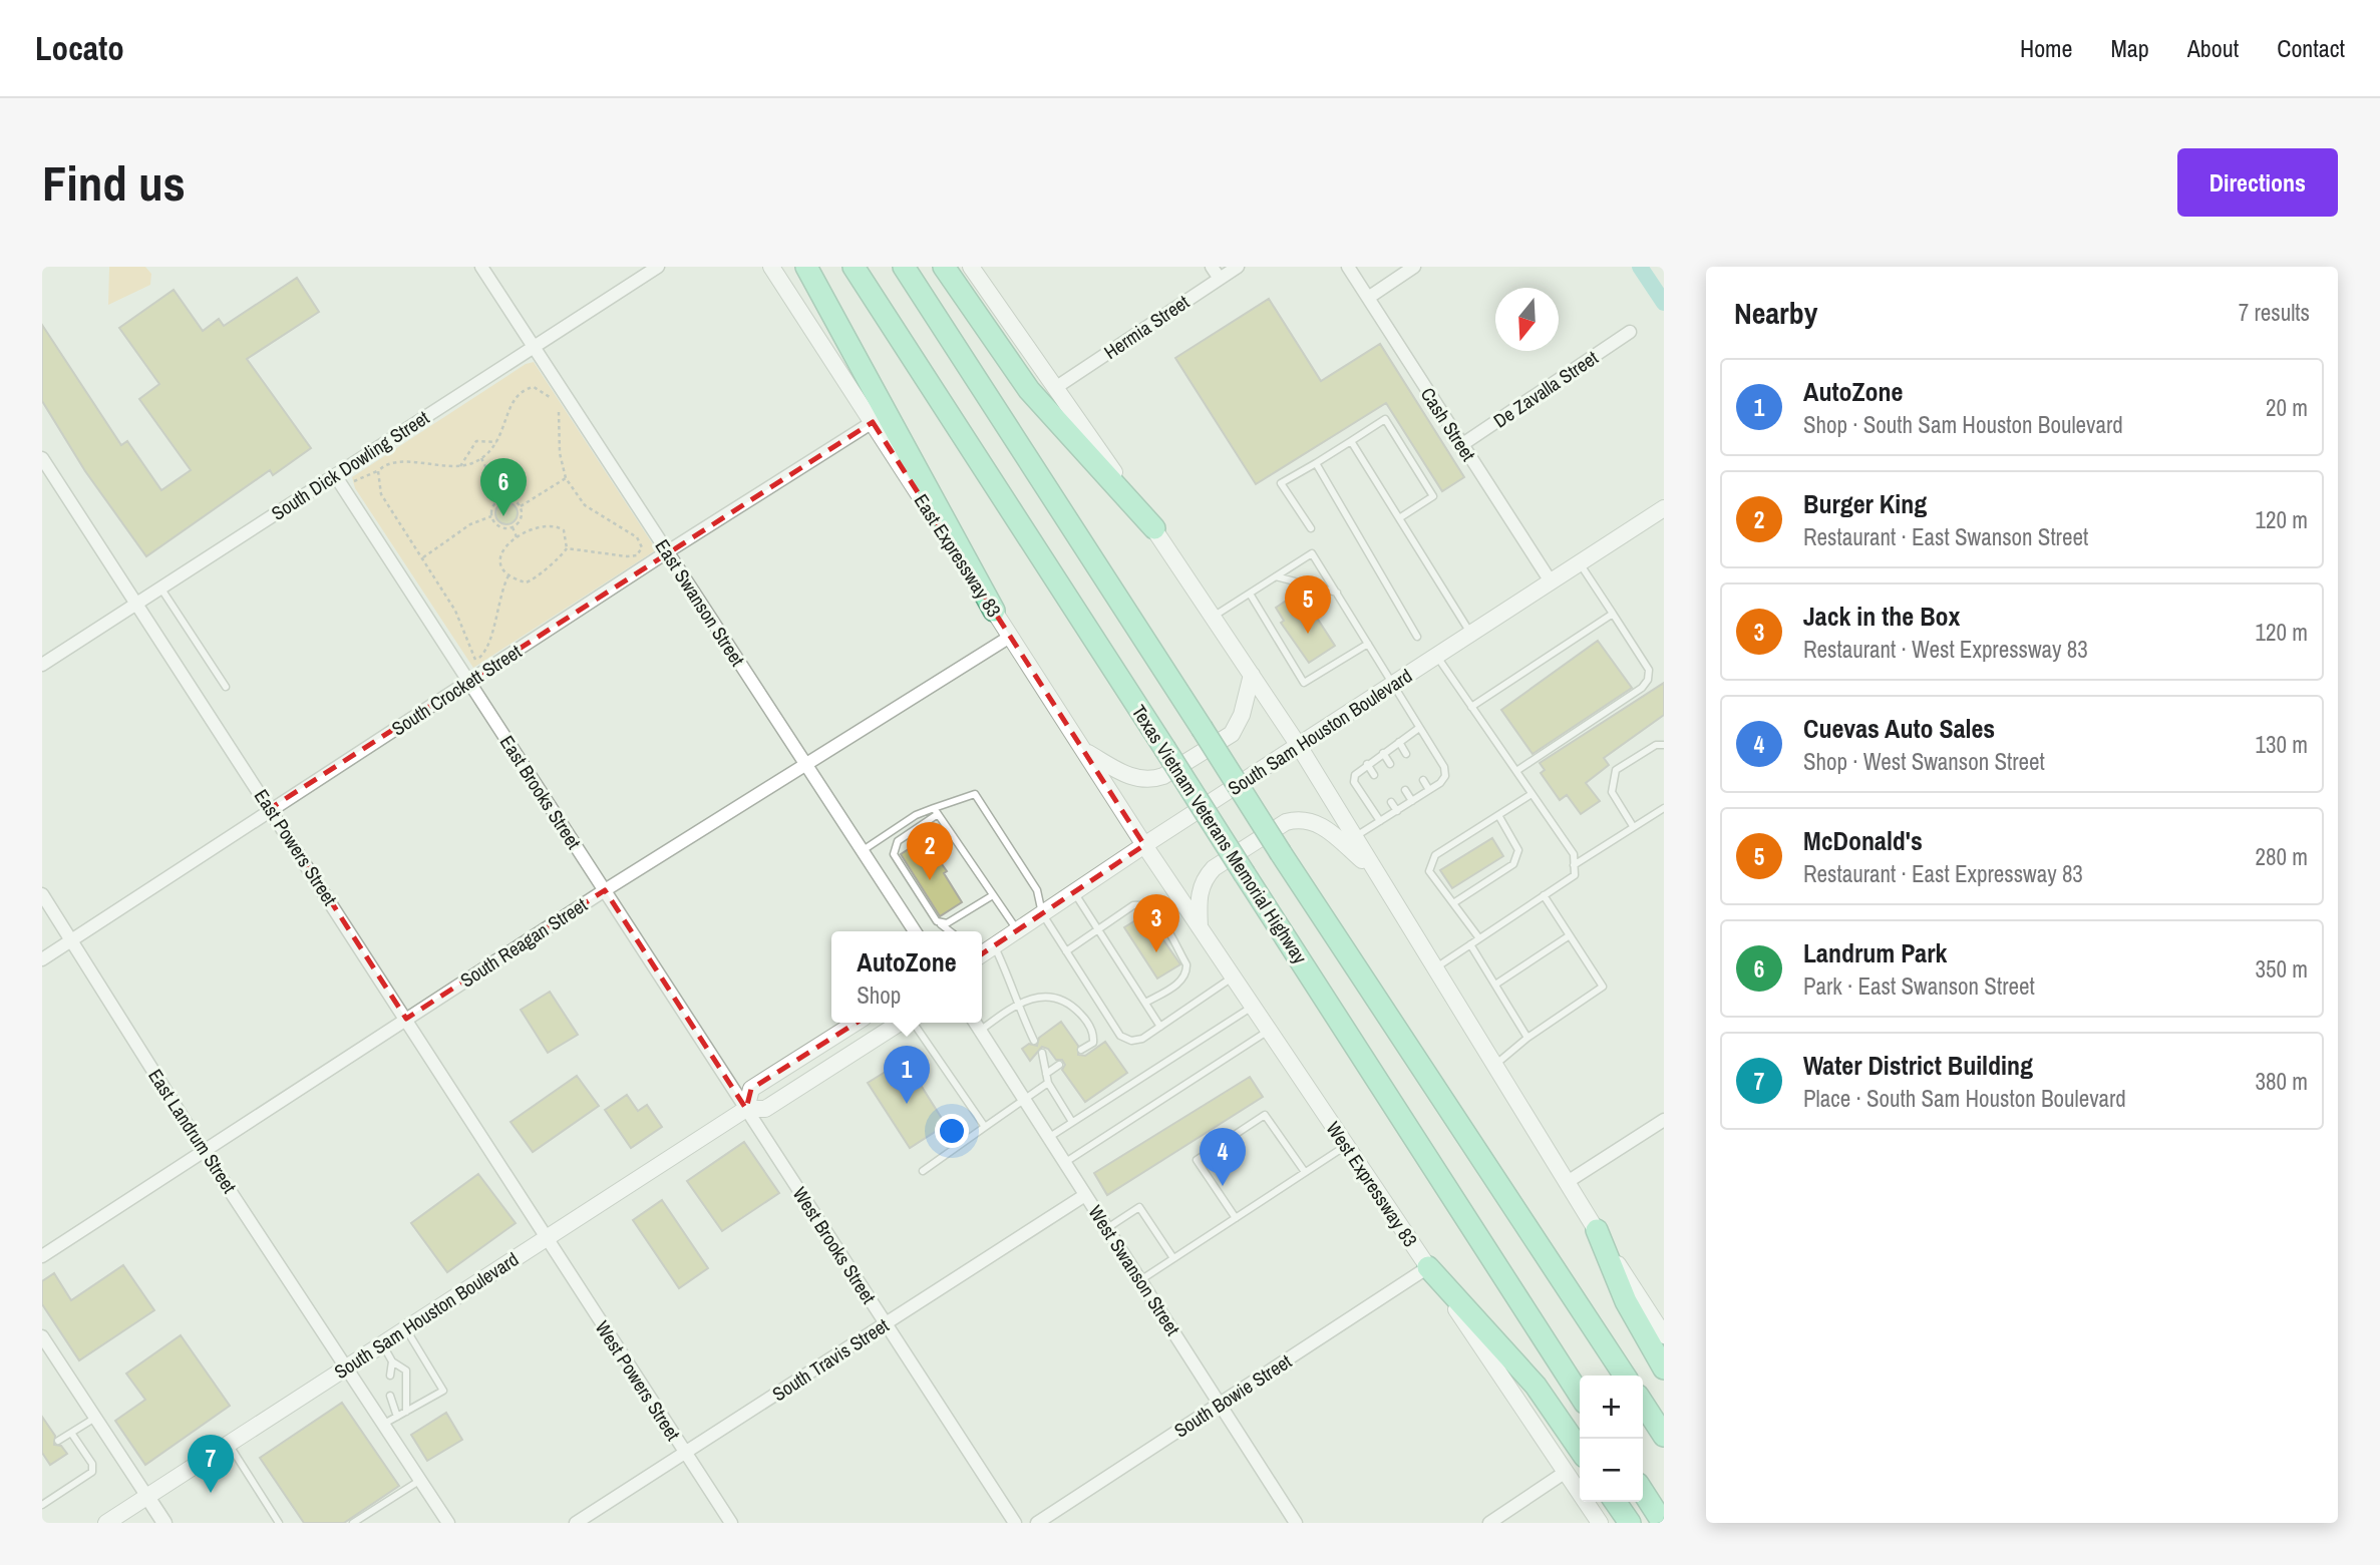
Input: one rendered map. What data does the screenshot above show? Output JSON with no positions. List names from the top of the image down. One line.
{"streets":{"highway":["Texas Vietnam Veterans Memorial Highway"],"main road":["East Expressway 83","South Sam Houston Boulevard","West Expressway 83"],"street":["Hermia Street","De Zavalla Street","Cash Street","South Dick Dowling Street","East Swanson Street","South Crockett Street","East Brooks Street","East Powers Street","South Reagan Street","East Landrum Street","West Brooks Street","West Swanson Street","South Travis Street","West Powers Street","South Bowie Street"]},"crossings":[["De Zavalla Street","Cash Street"],["Cash Street","South Sam Houston Boulevard"],["South Dick Dowling Street","East Swanson Street"],["South Dick Dowling Street","East Brooks Street"],["South Dick Dowling Street","East Powers Street"],["East Expressway 83","South Crockett Street"],["East Expressway 83","South Sam Houston Boulevard"],["East Expressway 83","South Reagan Street"],["East Expressway 83","West Expressway 83"],["East Swanson Street","South Crockett Street"],["East Swanson Street","South Reagan Street"],["South Crockett Street","East Brooks Street"],["South Crockett Street","East Powers Street"],["South Crockett Street","East Landrum Street"],["South Sam Houston Boulevard","East Brooks Street"],["South Sam Houston Boulevard","East Powers Street"],["South Sam Houston Boulevard","East Landrum Street"],["South Sam Houston Boulevard","West Expressway 83"],["South Sam Houston Boulevard","West Brooks Street"],["South Sam Houston Boulevard","West Powers Street"],["East Brooks Street","South Reagan Street"],["East Brooks Street","West Brooks Street"],["East Powers Street","South Reagan Street"],["East Powers Street","West Powers Street"],["South Reagan Street","East Landrum Street"],["West Expressway 83","South Bowie Street"],["West Brooks Street","South Travis Street"],["West Swanson Street","South Travis Street"],["West Swanson Street","South Bowie Street"],["South Travis Street","West Powers Street"]],"north":"bottom","page":{"header":"Locato","nav":["Home","Map","About","Contact"],"buttons":"Directions","title":"Find us","heading":["Nearby","7 results"],"list":[{"mark":"1","name":"AutoZone","note":"Shop · South Sam Houston Boulevard","value":"20 m"},{"mark":"2","name":"Burger King","note":"Restaurant · East Swanson Street","value":"120 m"},{"mark":"3","name":"Jack in the Box","note":"Restaurant · West Expressway 83","value":"120 m"},{"mark":"4","name":"Cuevas Auto Sales","note":"Shop · West Swanson Street","value":"130 m"},{"mark":"5","name":"McDonald's","note":"Restaurant · East Expressway 83","value":"280 m"},{"mark":"6","name":"Landrum Park","note":"Park · East Swanson Street","value":"350 m"},{"mark":"7","name":"Water District Building","note":"Place · South Sam Houston Boulevard","value":"380 m"}],"pins":["6","5","2","3","1","4","7"],"popup":["AutoZone","Shop"],"map_buttons":["+","−"]}}
